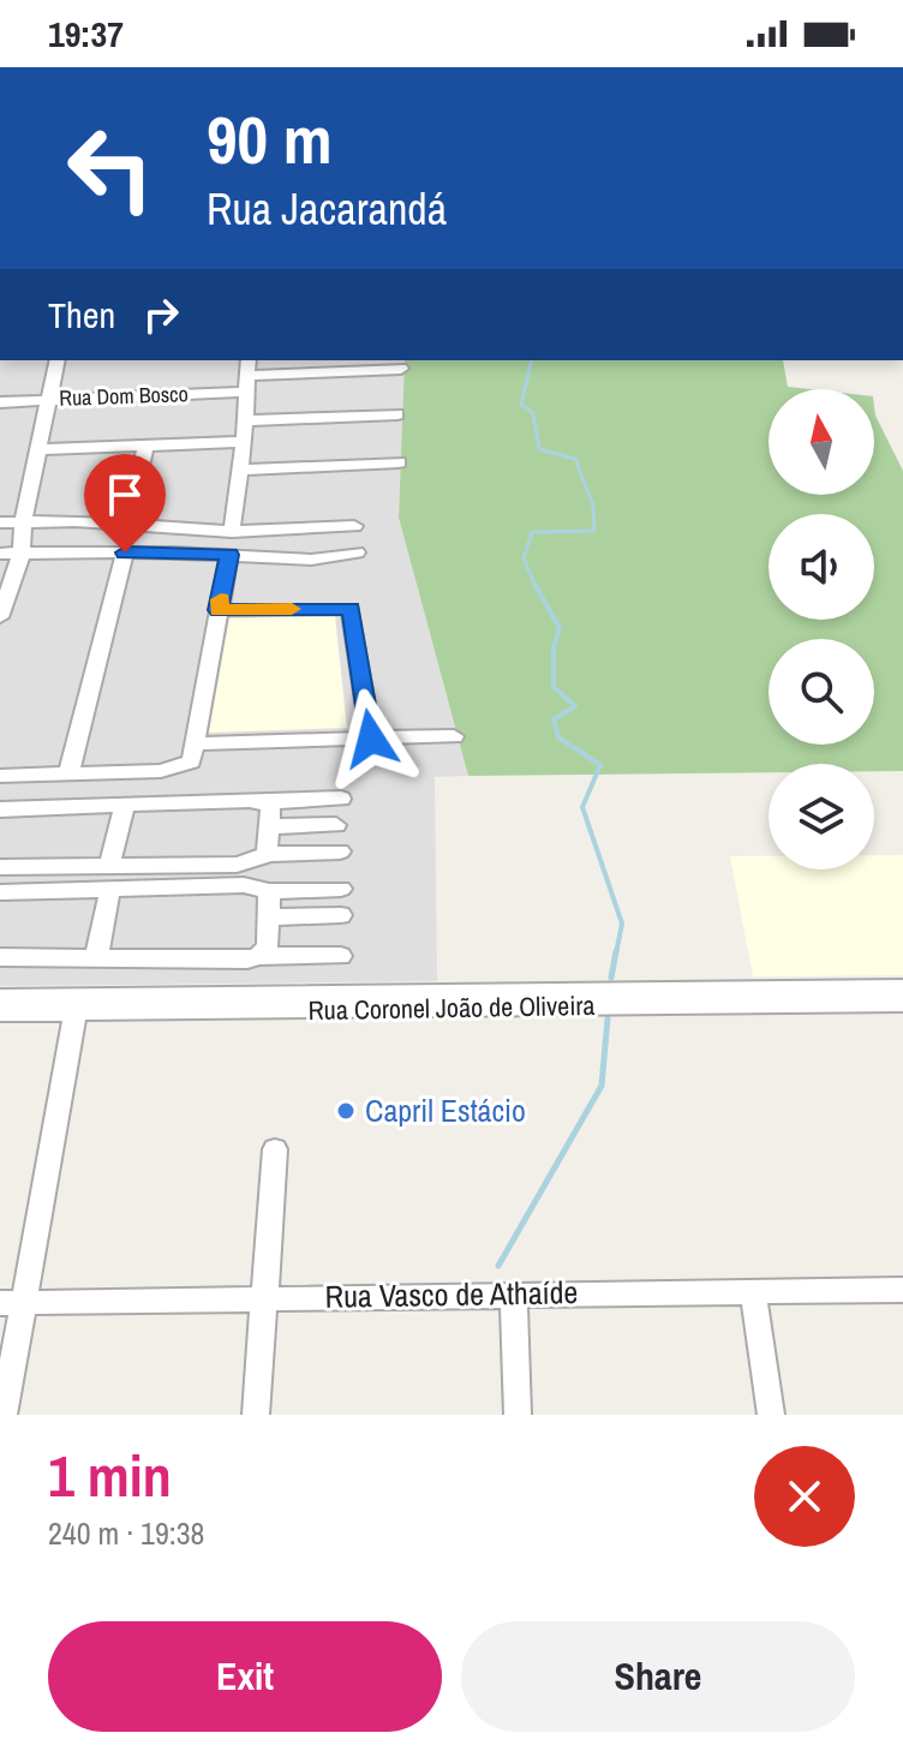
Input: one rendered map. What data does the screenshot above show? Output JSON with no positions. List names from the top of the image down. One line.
{"streets":{"street":["Rua Dom Bosco","Rua Coronel João de Oliveira","Rua Vasco de Athaíde"]},"places":["Capril Estácio"],"north":"top","page":{"status":"19:37","turn":["90 m","Rua Jacarandá"],"then":"Then","heading":["1 min","240 m · 19:38"],"buttons":["Exit","Share"]}}
